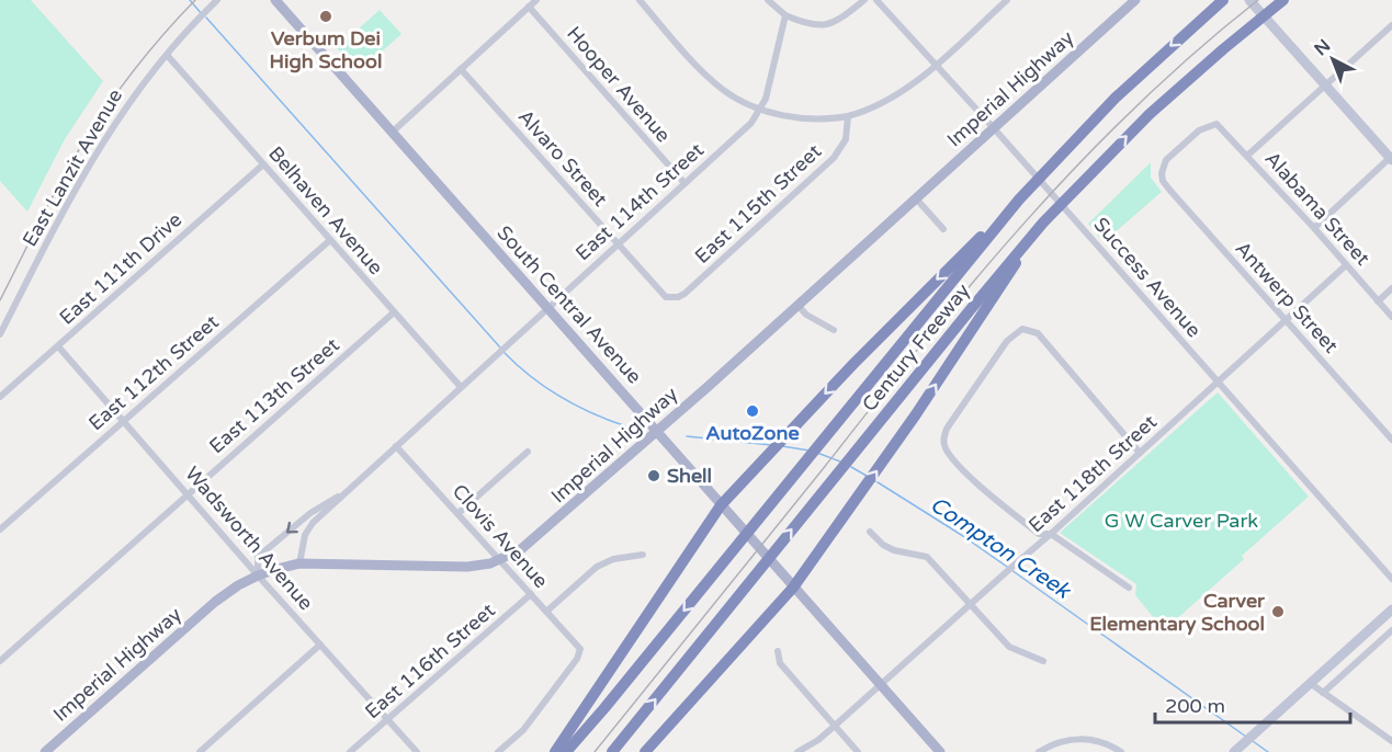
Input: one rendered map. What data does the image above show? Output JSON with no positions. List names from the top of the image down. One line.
{"streets":{"highway":["Century Freeway"],"main road":["Imperial Highway","South Central Avenue"],"street":["Hooper Avenue","Alvaro Street","East Lanzit Avenue","East 114th Street","East 115th Street","Alabama Street","Belhaven Avenue","East 111th Drive","Success Avenue","Antwerp Street","East 112th Street","East 113th Street","East 118th Street","Clovis Avenue","Wadsworth Avenue","East 116th Street"]},"crossings":[["Hooper Avenue","East 114th Street"],["Imperial Highway","East 114th Street"],["Imperial Highway","Success Avenue"],["Imperial Highway","South Central Avenue"],["Imperial Highway","Clovis Avenue"],["Imperial Highway","Wadsworth Avenue"],["Alvaro Street","East 114th Street"],["Alvaro Street","East 115th Street"],["East Lanzit Avenue","Belhaven Avenue"],["East 114th Street","Belhaven Avenue"],["East 114th Street","South Central Avenue"],["East 114th Street","Clovis Avenue"],["East 114th Street","Wadsworth Avenue"],["Alabama Street","Antwerp Street"],["Alabama Street","East 118th Street"],["Belhaven Avenue","East 111th Drive"],["Belhaven Avenue","East 112th Street"],["Belhaven Avenue","East 113th Street"],["East 111th Drive","Wadsworth Avenue"],["Success Avenue","East 118th Street"],["Antwerp Street","East 118th Street"],["South Central Avenue","East 118th Street"],["East 112th Street","Wadsworth Avenue"],["East 113th Street","Wadsworth Avenue"],["Clovis Avenue","East 116th Street"],["Wadsworth Avenue","East 116th Street"]],"water":["Compton Creek"],"parks":["G W Carver Park"],"places":["Verbum Dei High School","AutoZone","Shell","Carver Elementary School"],"scale_bar":"200 m","north":"top left"}
